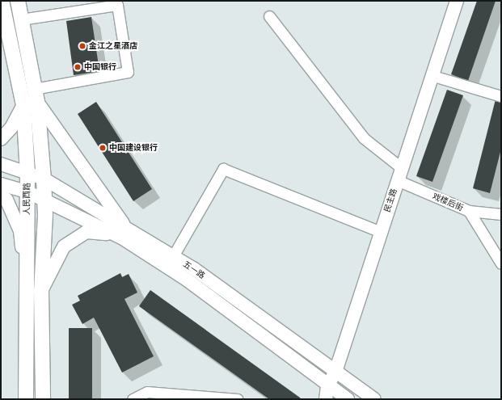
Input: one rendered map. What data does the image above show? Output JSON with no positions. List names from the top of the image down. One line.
{"streets":{"main road":["人民西路"],"street":["民主路","戏楼后街","五一路"]},"crossings":[["人民西路","五一路"],["民主路","戏楼后街"],["民主路","五一路"]],"places":["金江之星酒店","中国银行","中国建设银行"]}
